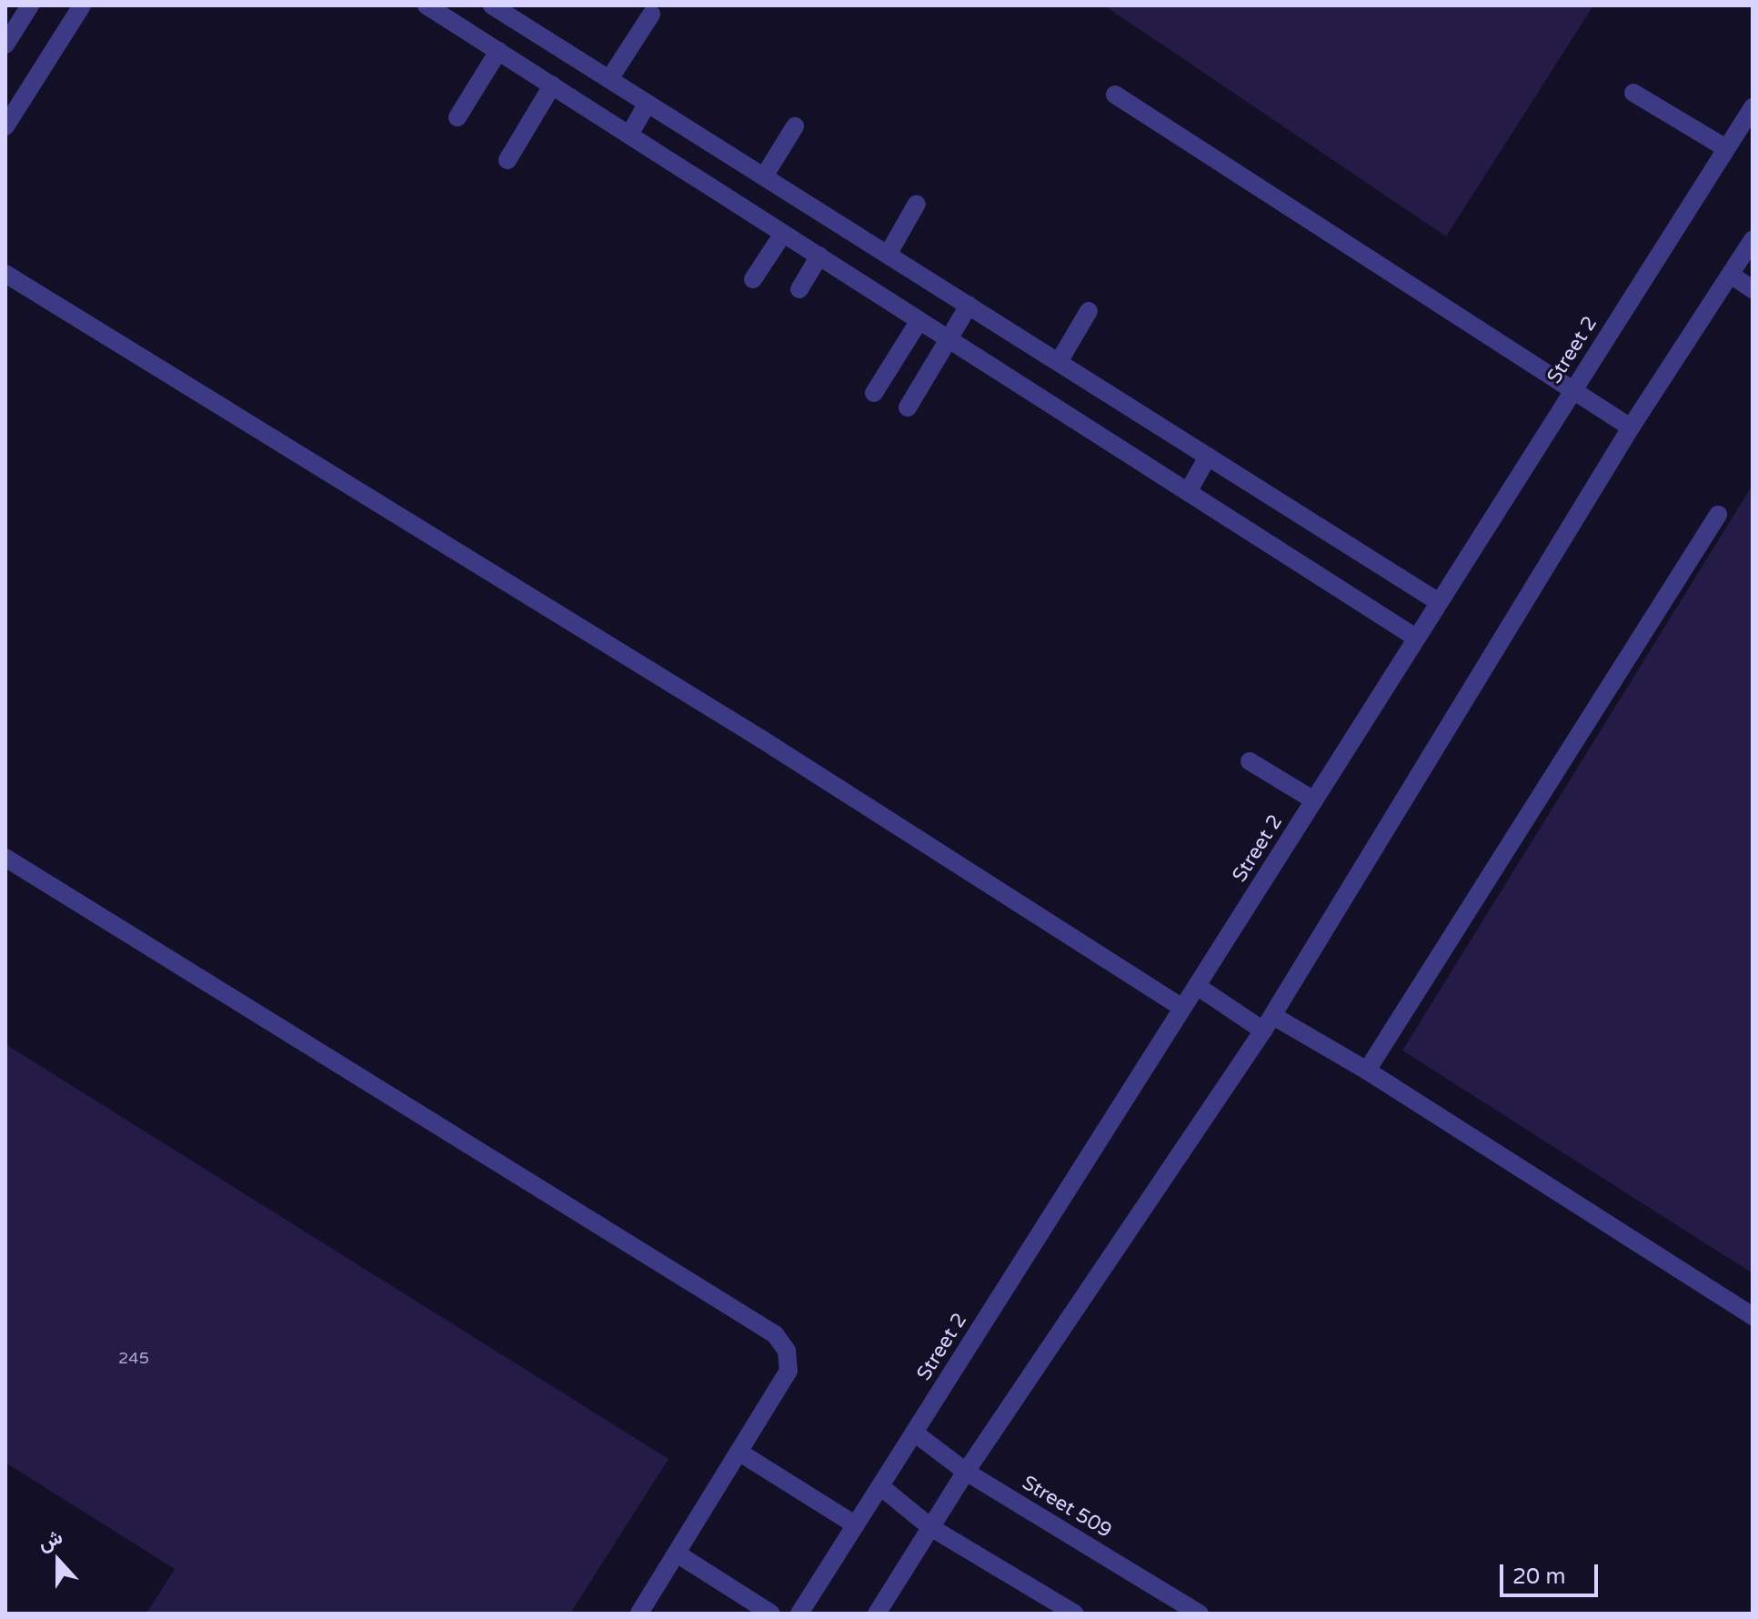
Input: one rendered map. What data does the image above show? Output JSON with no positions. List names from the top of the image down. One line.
{"streets":{"street":["Street 2","Street 509"]},"crossings":[["Street 2","Street 509"]],"house_numbers":["245"],"scale_bar":"20 m","north":"top"}
